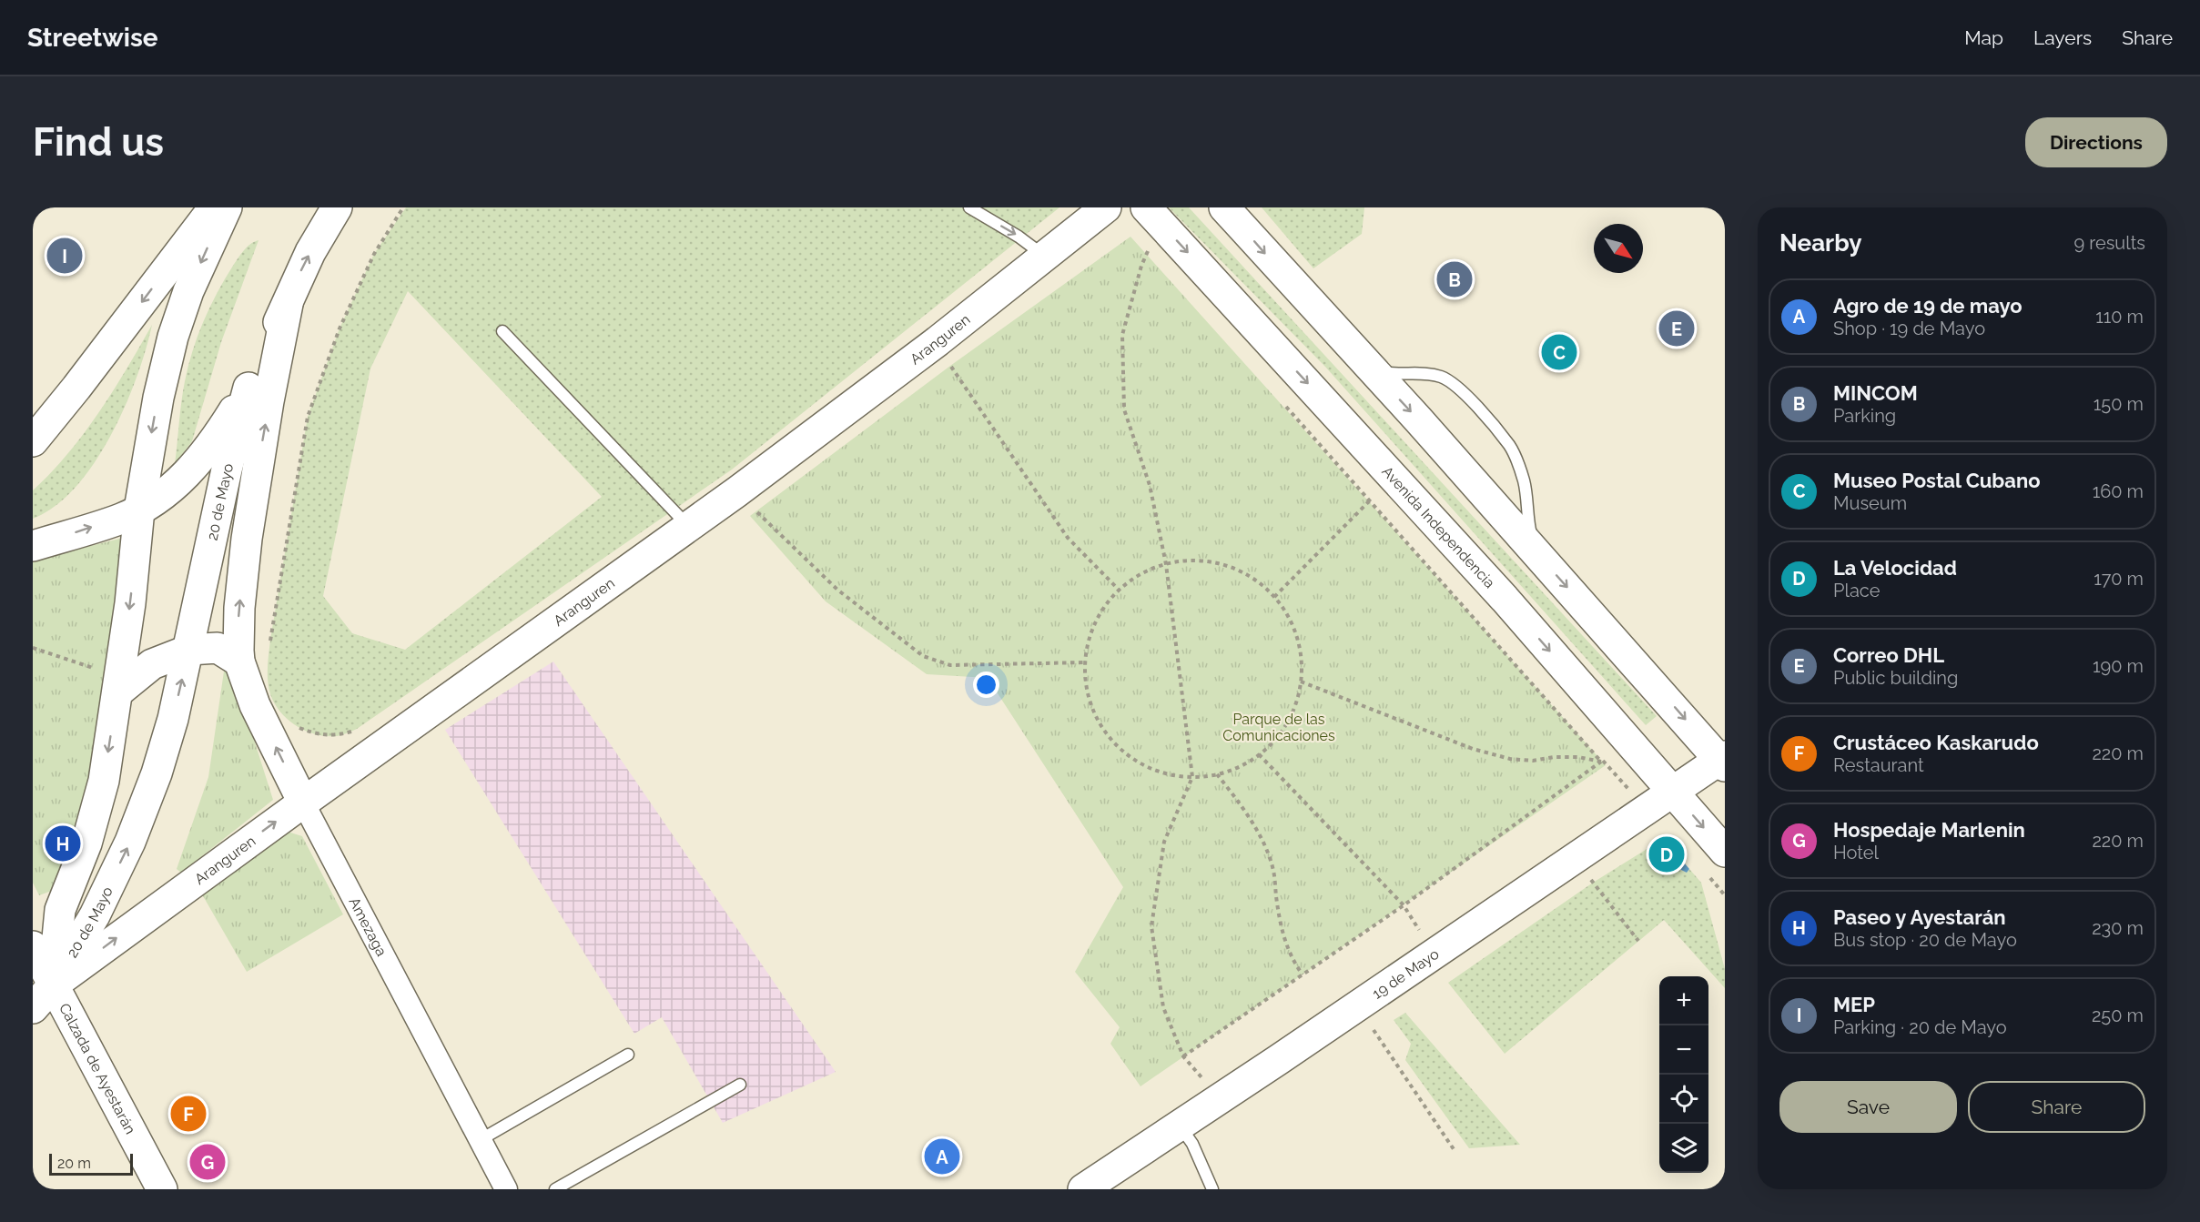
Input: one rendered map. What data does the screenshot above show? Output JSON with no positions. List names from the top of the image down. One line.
{"streets":{"main road":["Aranguren","20 de Mayo","Avenida Independencia","Amezaga","19 de Mayo","Calzada de Ayestarán"]},"crossings":[["Aranguren","20 de Mayo"],["Aranguren","Amezaga"],["Aranguren","Calzada de Ayestarán"],["20 de Mayo","Amezaga"],["20 de Mayo","Calzada de Ayestarán"],["Avenida Independencia","19 de Mayo"]],"one_way":["Amezaga"],"parks":["Parque de las Comunicaciones"],"scale_bar":"20 m","north":"bottom right","page":{"header":"Streetwise","nav":["Map","Layers","Share"],"buttons":["Directions",["Save","Share"]],"title":"Find us","heading":["Nearby","9 results"],"pins":["I","B","E","C","H","D","F","A","G"],"list":[{"mark":"A","name":"Agro de 19 de mayo","note":"Shop · 19 de Mayo","value":"110 m"},{"mark":"B","name":"MINCOM","note":"Parking","value":"150 m"},{"mark":"C","name":"Museo Postal Cubano","note":"Museum","value":"160 m"},{"mark":"D","name":"La Velocidad","note":"Place","value":"170 m"},{"mark":"E","name":"Correo DHL","note":"Public building","value":"190 m"},{"mark":"F","name":"Crustáceo Kaskarudo","note":"Restaurant","value":"220 m"},{"mark":"G","name":"Hospedaje Marlenin","note":"Hotel","value":"220 m"},{"mark":"H","name":"Paseo y Ayestarán","note":"Bus stop · 20 de Mayo","value":"230 m"},{"mark":"I","name":"MEP","note":"Parking · 20 de Mayo","value":"250 m"}],"map_buttons":["+","−"],"scale":"20 m"}}
